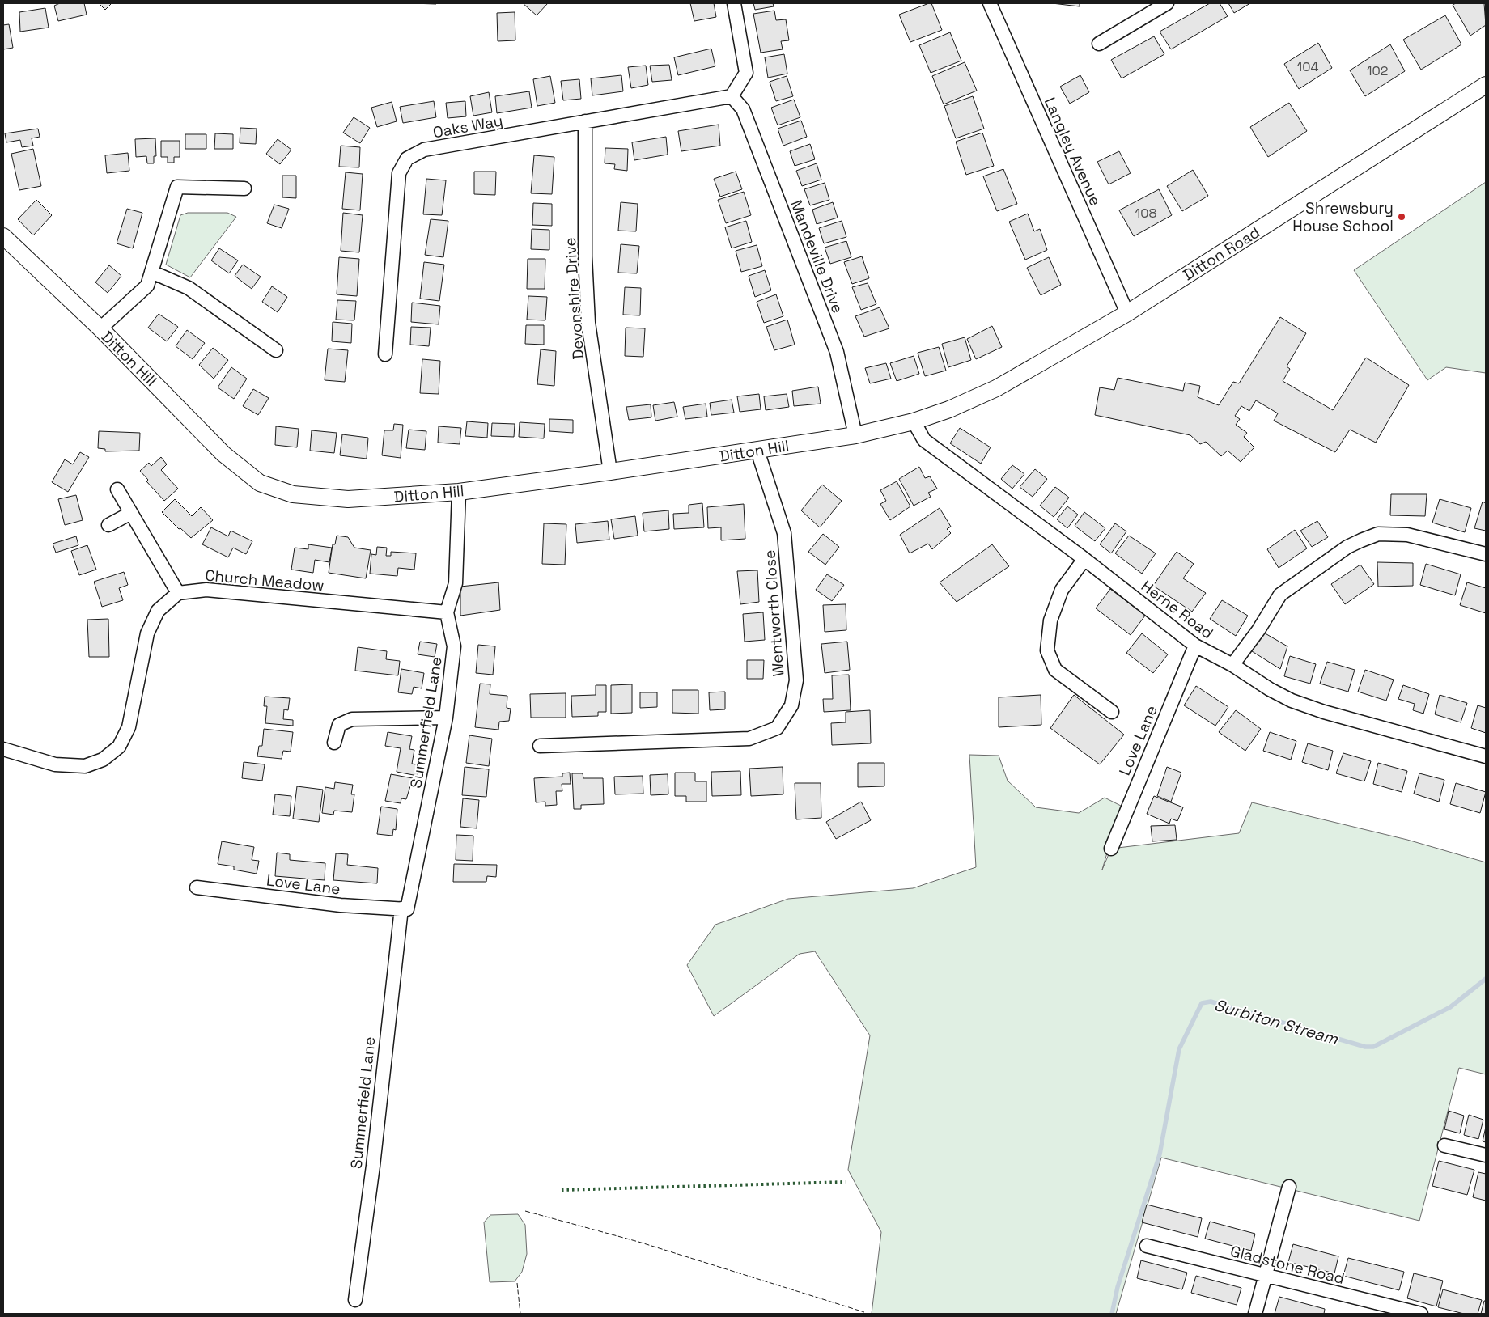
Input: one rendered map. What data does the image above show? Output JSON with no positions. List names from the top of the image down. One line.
{"streets":{"street":["Oaks Way","Langley Avenue","Ditton Road","Mandeville Drive","Devonshire Drive","Ditton Hill","Church Meadow","Herne Road","Wentworth Close","Summerfield Lane","Love Lane","Gladstone Road"]},"crossings":[["Oaks Way","Mandeville Drive"],["Oaks Way","Devonshire Drive"],["Langley Avenue","Ditton Road"],["Ditton Road","Ditton Hill"],["Mandeville Drive","Ditton Hill"],["Devonshire Drive","Ditton Hill"],["Ditton Hill","Herne Road"],["Ditton Hill","Wentworth Close"],["Church Meadow","Summerfield Lane"],["Herne Road","Love Lane"],["Summerfield Lane","Love Lane"]],"water":["Surbiton Stream"],"places":["Shrewsbury House School"],"house_numbers":["104","102","108"]}
